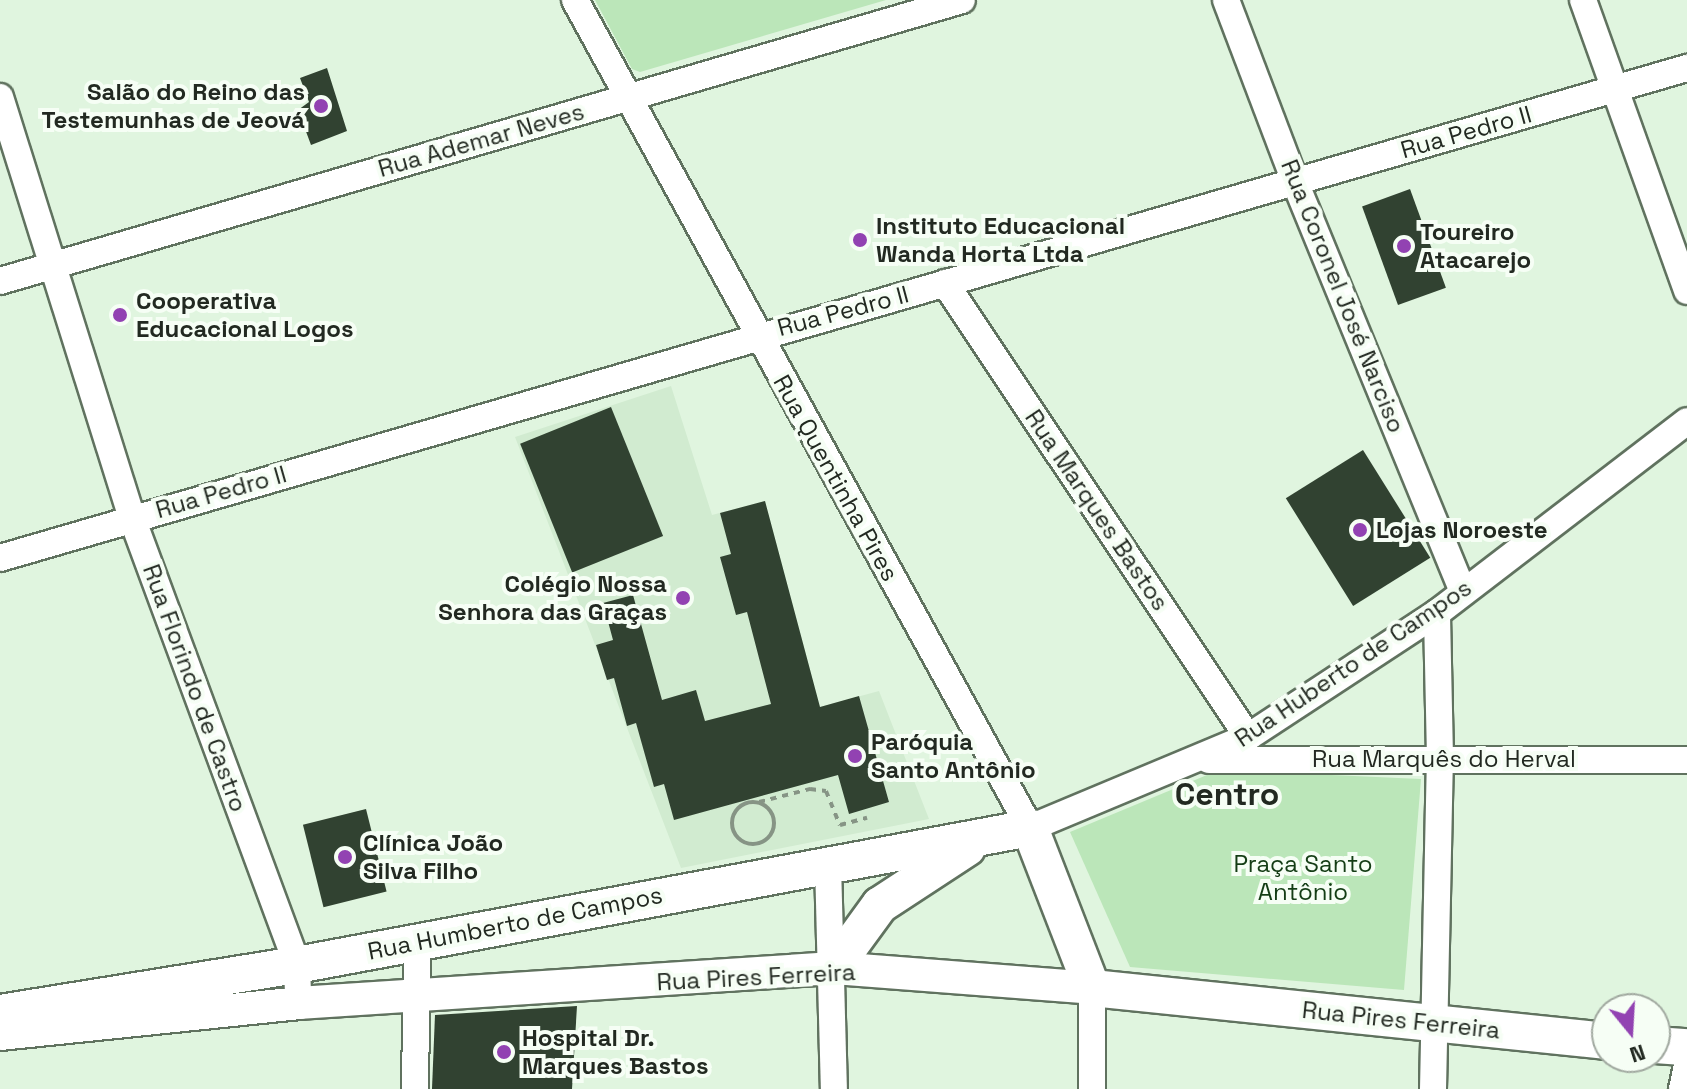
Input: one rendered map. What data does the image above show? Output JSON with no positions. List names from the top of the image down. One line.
{"streets":{"main road":["Rua Humberto de Campos","Rua Pires Ferreira"],"street":["Rua Pedro II","Rua Ademar Neves","Rua Coronel José Narciso","Rua Quentinha Pires","Rua Marques Bastos","Rua Huberto de Campos","Rua Florindo de Castro","Rua Marquês do Herval"]},"crossings":[["Rua Pedro II","Rua Coronel José Narciso"],["Rua Pedro II","Rua Quentinha Pires"],["Rua Pedro II","Rua Marques Bastos"],["Rua Pedro II","Rua Florindo de Castro"],["Rua Ademar Neves","Rua Quentinha Pires"],["Rua Ademar Neves","Rua Florindo de Castro"],["Rua Coronel José Narciso","Rua Huberto de Campos"],["Rua Quentinha Pires","Rua Huberto de Campos"],["Rua Quentinha Pires","Rua Humberto de Campos"],["Rua Marques Bastos","Rua Huberto de Campos"],["Rua Huberto de Campos","Rua Marquês do Herval"],["Rua Huberto de Campos","Rua Humberto de Campos"],["Rua Florindo de Castro","Rua Humberto de Campos"],["Rua Florindo de Castro","Rua Pires Ferreira"]],"districts":["Centro"],"parks":["Praça Santo Antônio"],"places":["Salão do Reino das Testemunhas de Jeová","Instituto Educacional Wanda Horta Ltda","Toureiro Atacarejo","Cooperativa Educacional Logos","Lojas Noroeste","Colégio Nossa Senhora das Graças","Paróquia Santo Antônio","Clínica João Silva Filho","Hospital Dr. Marques Bastos"],"north":"bottom"}
